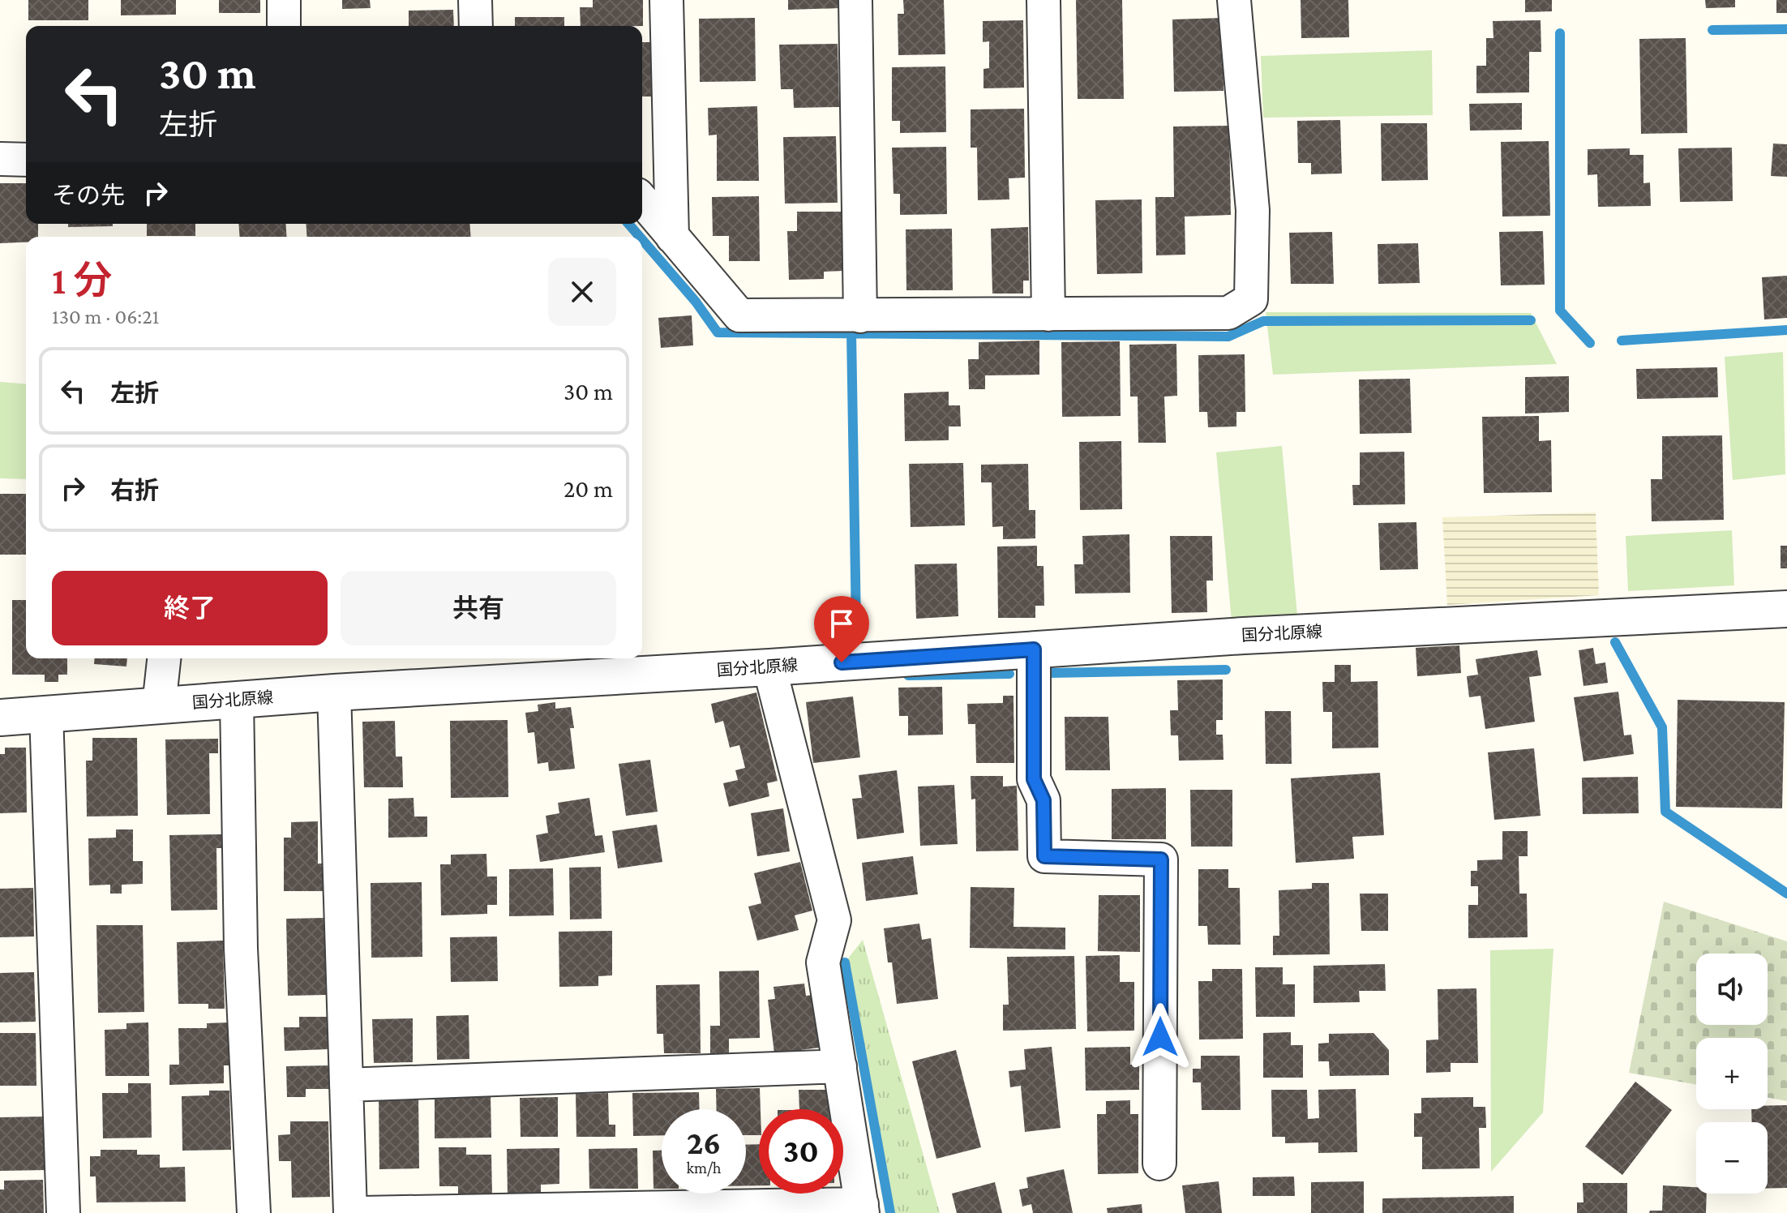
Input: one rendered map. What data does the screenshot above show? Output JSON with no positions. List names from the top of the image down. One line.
{"streets":{"street":["国分北原線"]},"page":{"turn":["30 m","左折"],"then":"その先","heading":["1 分","130 m · 06:21"],"list":[{"name":"左折","value":"30 m"},{"name":"右折","value":"20 m"}],"buttons":["終了","共有"],"map_buttons":["+","−"],"speed":"26 km/h","limit":"30"}}
